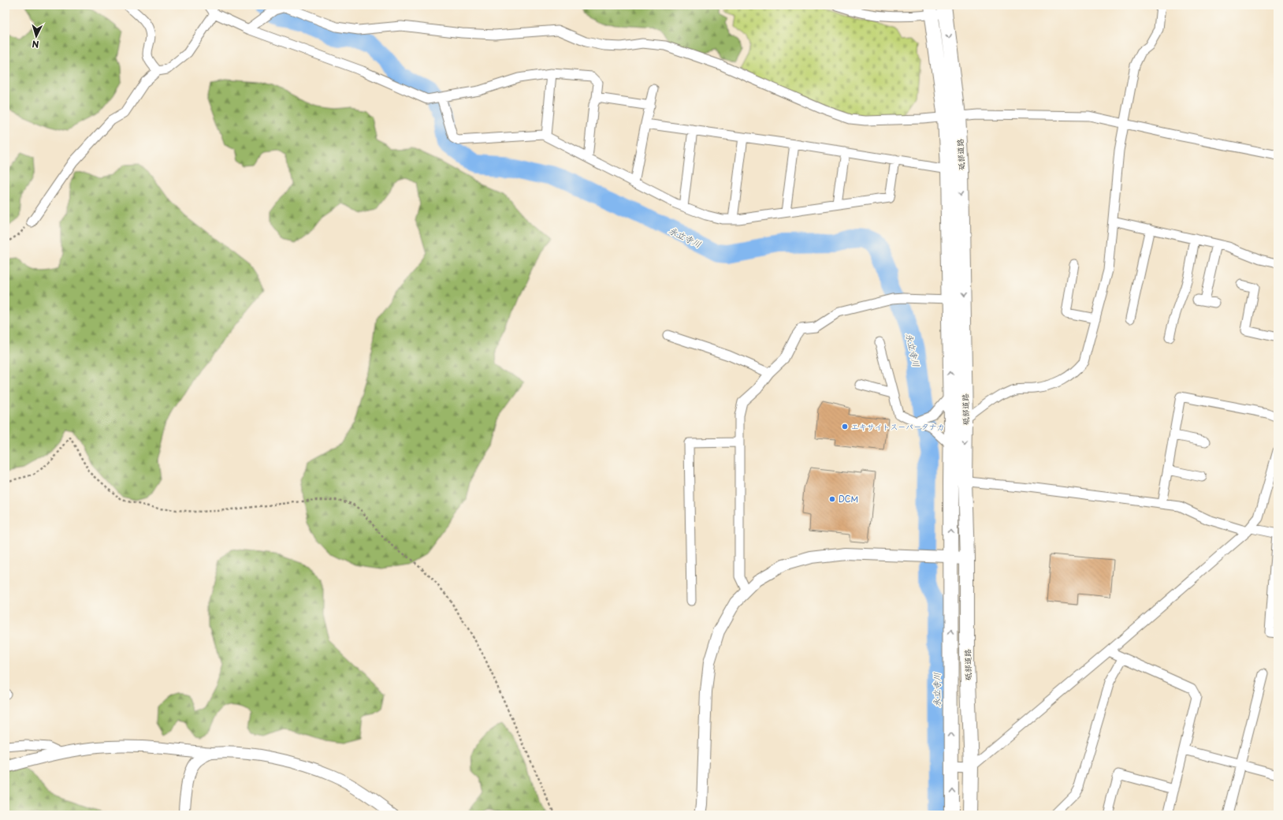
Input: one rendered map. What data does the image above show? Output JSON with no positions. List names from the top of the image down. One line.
{"streets":{"highway":["砥部道路"]},"water":["永立寺川"],"places":["エキサイトスーパータナカ","DCM"],"north":"bottom"}
